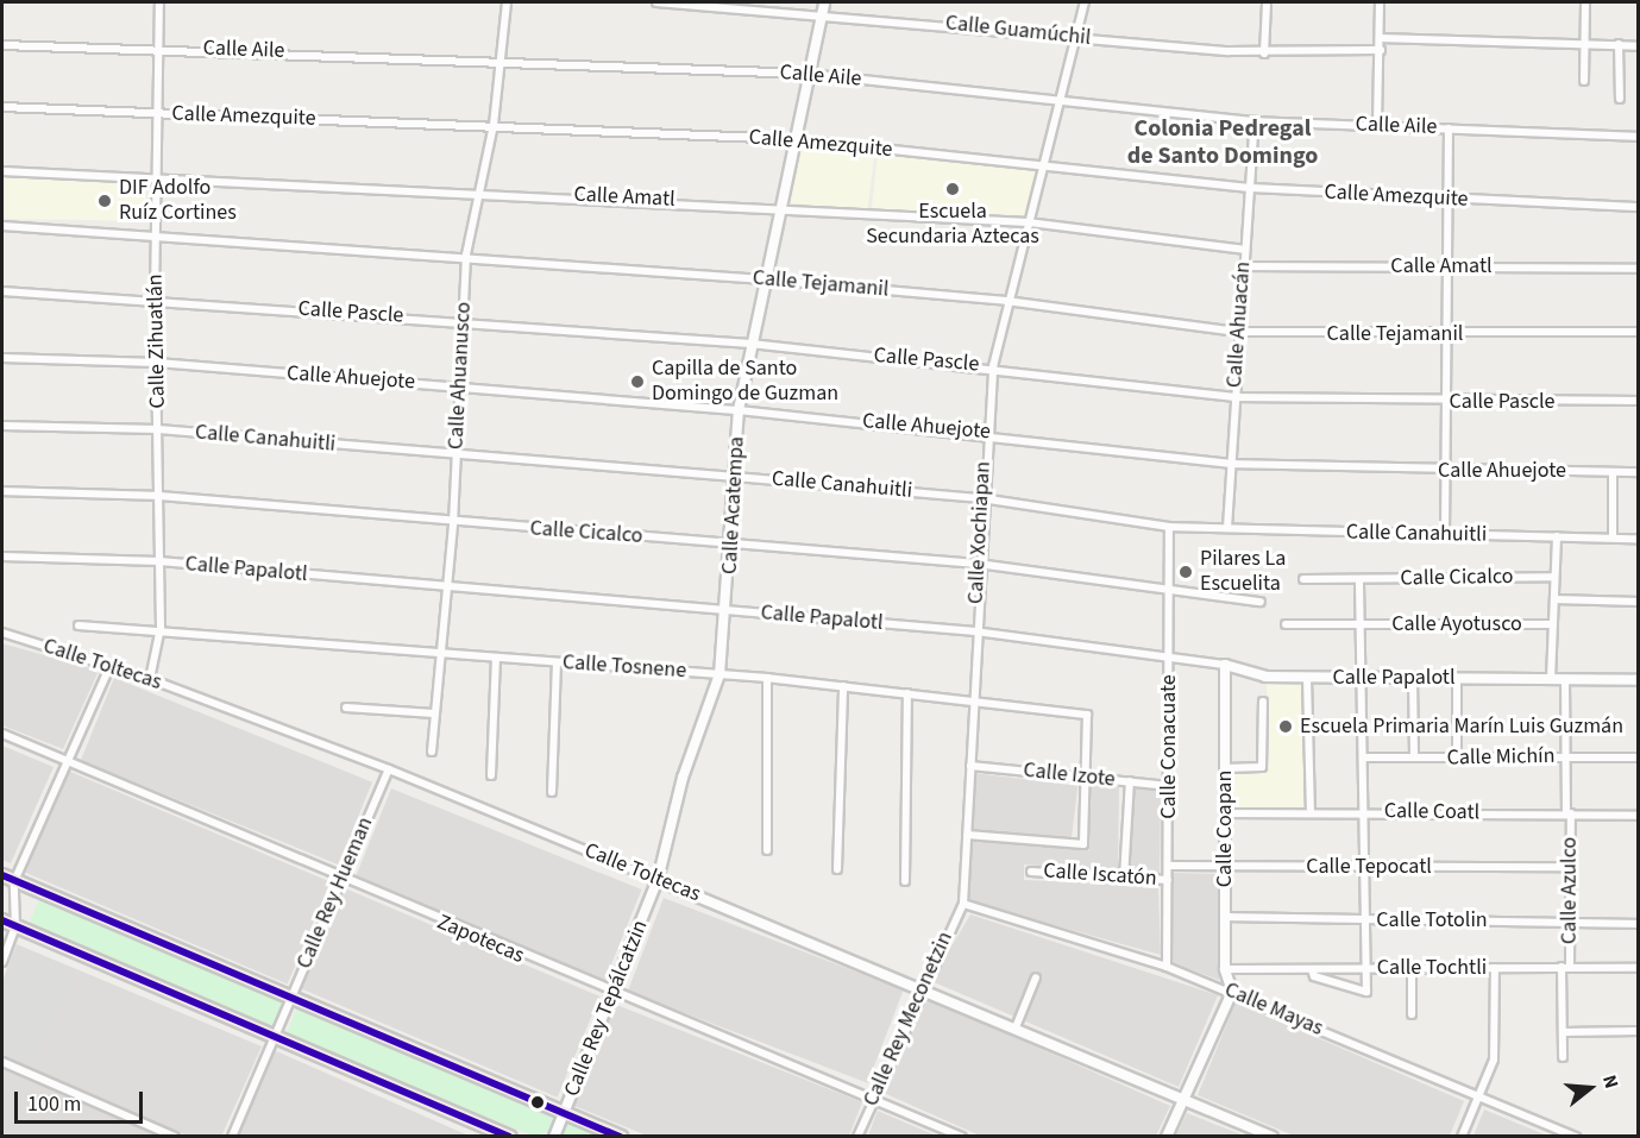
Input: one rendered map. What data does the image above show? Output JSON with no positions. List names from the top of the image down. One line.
{"streets":{"street":["Calle Guamúchil","Calle Aile","Calle Amezquite","Calle Amatl","Calle Tejamanil","Calle Pascle","Calle Ahuacán","Calle Zihuatlán","Calle Ahuanusco","Calle Ahuejote","Calle Canahuitli","Calle Acatempa","Calle Cicalco","Calle Xochiapan","Calle Papalotl","Calle Ayotusco","Calle Toltecas","Calle Tosnene","Calle Conacuate","Calle Michín","Calle Izote","Calle Coatl","Calle Coapan","Calle Tepocatl","Calle Iscatón","Calle Azulco","Calle Rey Hueman","Calle Totolin","Zapotecas","Calle Tochtli","Calle Rey Tepálcatzin","Calle Mayas","Calle Rey Meconetzin"]},"crossings":[["Calle Guamúchil","Calle Acatempa"],["Calle Guamúchil","Calle Xochiapan"],["Calle Aile","Calle Ahuacán"],["Calle Aile","Calle Zihuatlán"],["Calle Aile","Calle Ahuanusco"],["Calle Aile","Calle Acatempa"],["Calle Aile","Calle Xochiapan"],["Calle Amezquite","Calle Ahuacán"],["Calle Amezquite","Calle Zihuatlán"],["Calle Amezquite","Calle Ahuanusco"],["Calle Amezquite","Calle Acatempa"],["Calle Amezquite","Calle Xochiapan"],["Calle Amatl","Calle Ahuacán"],["Calle Amatl","Calle Zihuatlán"],["Calle Amatl","Calle Ahuanusco"],["Calle Amatl","Calle Acatempa"],["Calle Amatl","Calle Xochiapan"],["Calle Tejamanil","Calle Ahuacán"],["Calle Tejamanil","Calle Zihuatlán"],["Calle Tejamanil","Calle Ahuanusco"],["Calle Tejamanil","Calle Acatempa"],["Calle Tejamanil","Calle Xochiapan"],["Calle Pascle","Calle Ahuacán"],["Calle Pascle","Calle Zihuatlán"],["Calle Pascle","Calle Ahuanusco"],["Calle Pascle","Calle Acatempa"],["Calle Pascle","Calle Xochiapan"],["Calle Ahuacán","Calle Ahuejote"],["Calle Ahuacán","Calle Canahuitli"],["Calle Zihuatlán","Calle Ahuejote"],["Calle Zihuatlán","Calle Canahuitli"],["Calle Zihuatlán","Calle Cicalco"],["Calle Zihuatlán","Calle Papalotl"],["Calle Zihuatlán","Calle Toltecas"],["Calle Zihuatlán","Calle Tosnene"],["Calle Ahuanusco","Calle Ahuejote"],["Calle Ahuanusco","Calle Canahuitli"],["Calle Ahuanusco","Calle Cicalco"],["Calle Ahuanusco","Calle Papalotl"],["Calle Ahuanusco","Calle Tosnene"],["Calle Ahuejote","Calle Acatempa"],["Calle Ahuejote","Calle Xochiapan"],["Calle Canahuitli","Calle Acatempa"],["Calle Canahuitli","Calle Xochiapan"],["Calle Canahuitli","Calle Conacuate"],["Calle Acatempa","Calle Cicalco"],["Calle Acatempa","Calle Papalotl"],["Calle Acatempa","Calle Toltecas"],["Calle Acatempa","Calle Tosnene"],["Calle Acatempa","Calle Rey Tepálcatzin"],["Calle Cicalco","Calle Xochiapan"],["Calle Cicalco","Calle Conacuate"],["Calle Xochiapan","Calle Papalotl"],["Calle Xochiapan","Calle Tosnene"],["Calle Xochiapan","Calle Izote"],["Calle Xochiapan","Calle Mayas"],["Calle Xochiapan","Calle Rey Meconetzin"],["Calle Papalotl","Calle Conacuate"],["Calle Papalotl","Calle Coapan"],["Calle Papalotl","Calle Azulco"],["Calle Toltecas","Calle Rey Hueman"],["Calle Toltecas","Calle Rey Tepálcatzin"],["Calle Toltecas","Calle Rey Meconetzin"],["Calle Tosnene","Calle Izote"],["Calle Conacuate","Calle Izote"],["Calle Conacuate","Calle Tepocatl"],["Calle Conacuate","Calle Iscatón"],["Calle Conacuate","Calle Mayas"],["Calle Michín","Calle Azulco"],["Calle Coatl","Calle Coapan"],["Calle Coatl","Calle Azulco"],["Calle Coapan","Calle Tepocatl"],["Calle Coapan","Calle Totolin"],["Calle Coapan","Calle Tochtli"],["Calle Coapan","Calle Mayas"],["Calle Tepocatl","Calle Azulco"],["Calle Azulco","Calle Totolin"],["Calle Azulco","Calle Tochtli"],["Calle Rey Hueman","Zapotecas"],["Zapotecas","Calle Rey Tepálcatzin"],["Zapotecas","Calle Rey Meconetzin"],["Calle Mayas","Calle Rey Meconetzin"]],"districts":["Colonia Pedregal de Santo Domingo"],"places":["Escuela Secundaria Aztecas","DIF Adolfo Ruíz Cortines","Capilla de Santo Domingo de Guzman","Pilares La Escuelita","Escuela Primaria Marín Luis Guzmán"],"scale_bar":"100 m","north":"right"}
